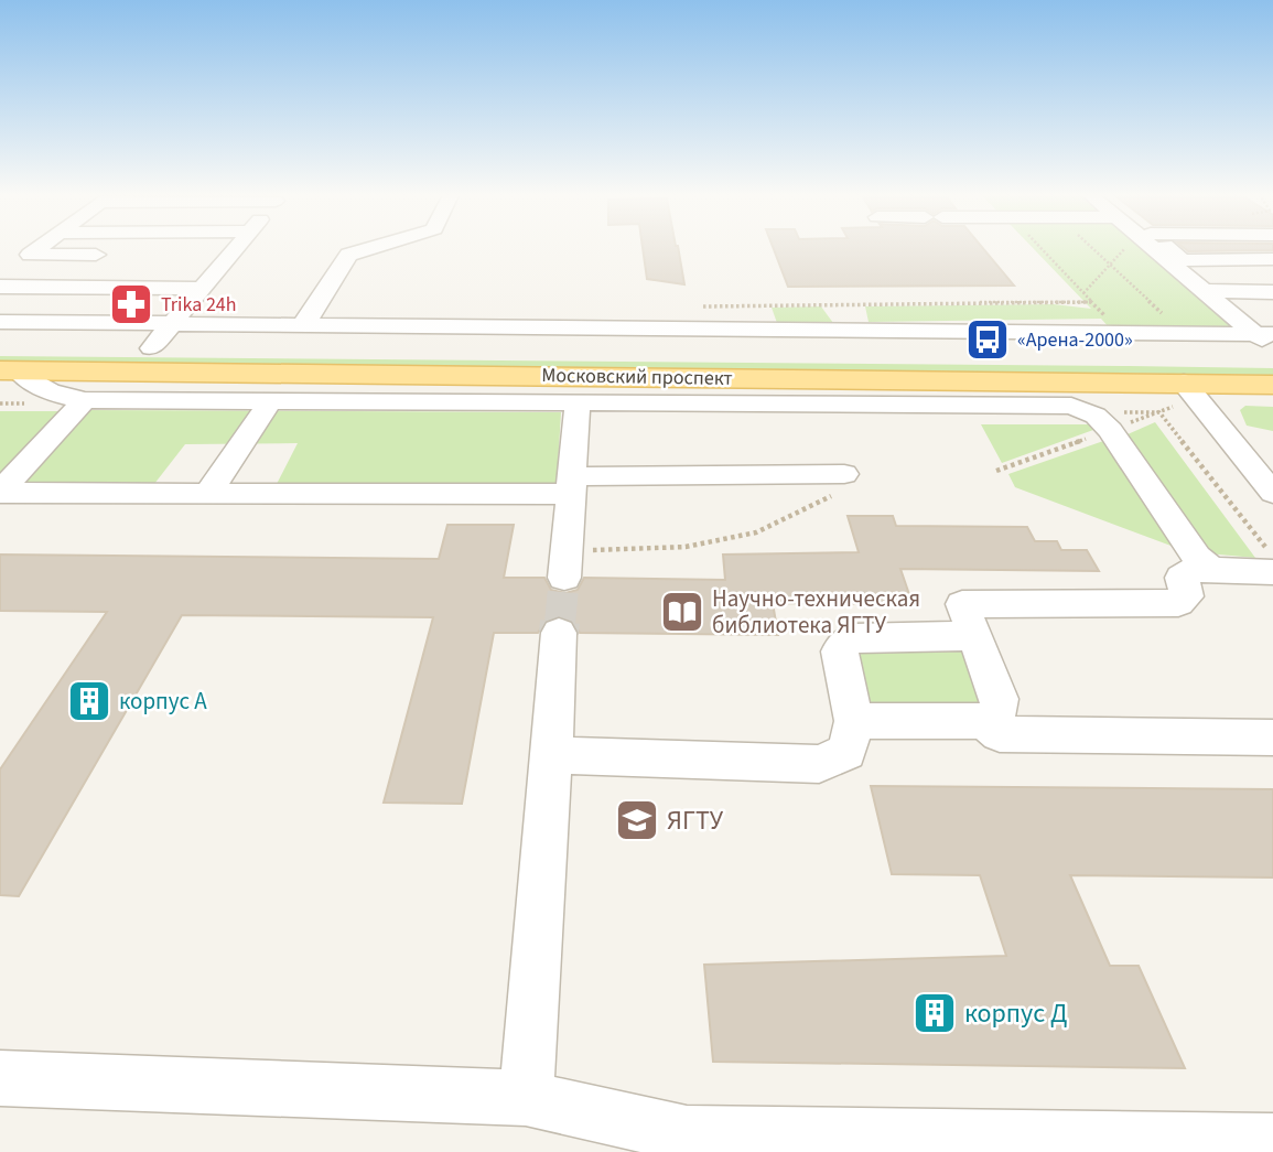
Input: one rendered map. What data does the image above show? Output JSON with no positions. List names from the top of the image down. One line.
{"streets":{"main road":["Московский проспект"]},"places":{"pharmacy":["Trika 24h"],"bus stop":["«Арена-2000»"],"library":["Научно-техническая библиотека ЯГТУ"],"building":["корпус А","корпус Д"],"school or university":["ЯГТУ"]}}
